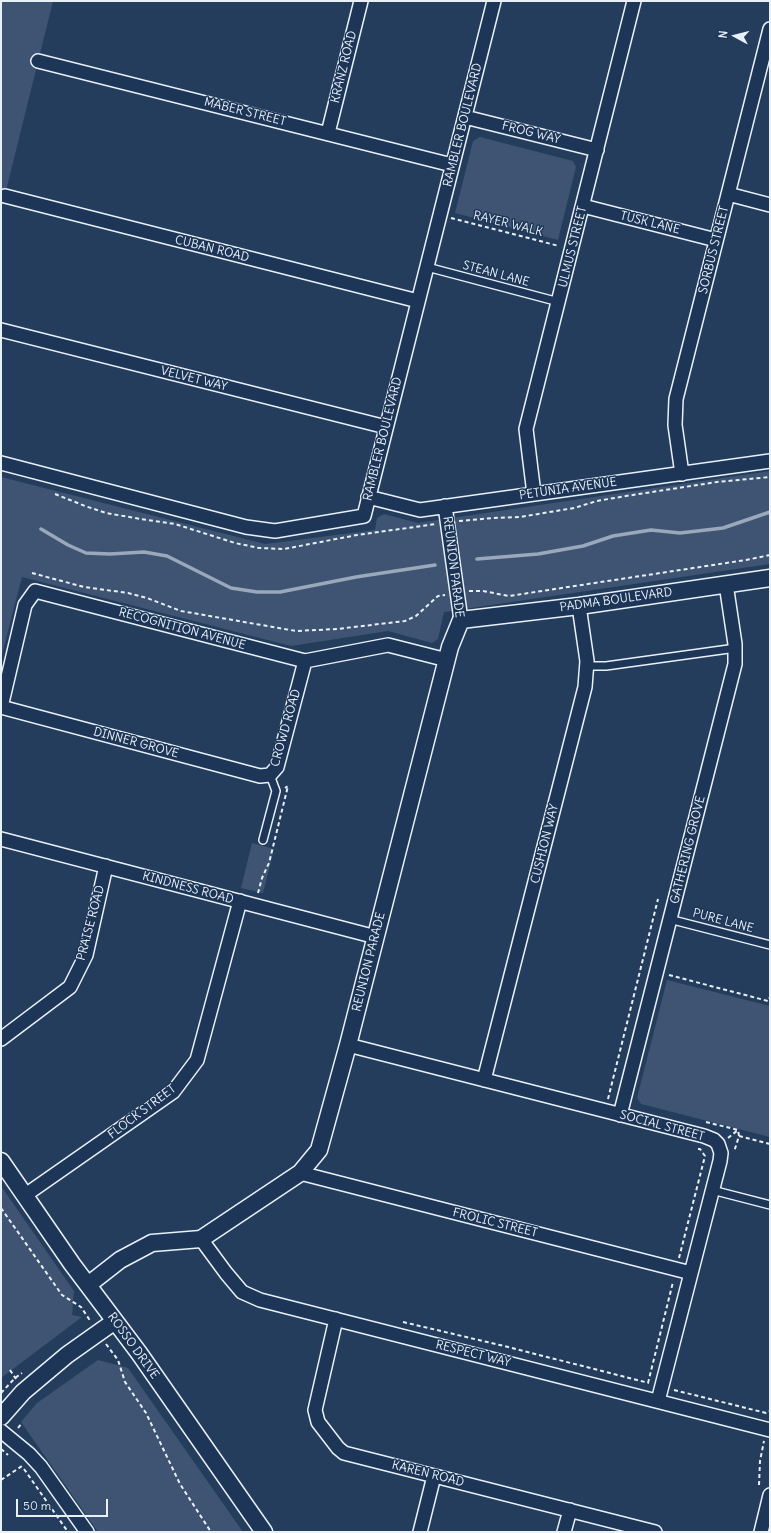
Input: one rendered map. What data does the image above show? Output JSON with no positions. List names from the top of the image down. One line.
{"streets":{"street":["KRANZ ROAD","MABER STREET","RAMBLER BOULEVARD","FROG WAY","TUSK LANE","ULMUS STREET","CUBAN ROAD","SORBUS STREET","VELVET WAY","PETUNIA AVENUE","REUNION PARADE","PADMA BOULEVARD","RECOGNITION AVENUE","CROWD ROAD","DINNER GROVE","CUSHION WAY","GATHERING GROVE","KINDNESS ROAD","PRAISE ROAD","FLOCK STREET","SOCIAL STREET","FROLIC STREET","ROSSO DRIVE","RESPECT WAY","KAREN ROAD"],"lane":["STEAN LANE","PURE LANE"],"path":["RAYER WALK"]},"crossings":[["KRANZ ROAD","MABER STREET"],["MABER STREET","RAMBLER BOULEVARD"],["RAMBLER BOULEVARD","FROG WAY"],["RAMBLER BOULEVARD","RAYER WALK"],["RAMBLER BOULEVARD","CUBAN ROAD"],["RAMBLER BOULEVARD","STEAN LANE"],["RAMBLER BOULEVARD","VELVET WAY"],["RAMBLER BOULEVARD","PETUNIA AVENUE"],["FROG WAY","ULMUS STREET"],["TUSK LANE","ULMUS STREET"],["TUSK LANE","SORBUS STREET"],["RAYER WALK","ULMUS STREET"],["ULMUS STREET","STEAN LANE"],["ULMUS STREET","PETUNIA AVENUE"],["SORBUS STREET","PETUNIA AVENUE"],["PETUNIA AVENUE","REUNION PARADE"],["REUNION PARADE","PADMA BOULEVARD"],["REUNION PARADE","RECOGNITION AVENUE"],["REUNION PARADE","KINDNESS ROAD"],["REUNION PARADE","SOCIAL STREET"],["REUNION PARADE","FROLIC STREET"],["REUNION PARADE","RESPECT WAY"],["PADMA BOULEVARD","CUSHION WAY"],["PADMA BOULEVARD","GATHERING GROVE"],["RECOGNITION AVENUE","CROWD ROAD"],["RECOGNITION AVENUE","DINNER GROVE"],["CROWD ROAD","DINNER GROVE"],["CUSHION WAY","SOCIAL STREET"],["GATHERING GROVE","PURE LANE"],["GATHERING GROVE","SOCIAL STREET"],["KINDNESS ROAD","PRAISE ROAD"],["KINDNESS ROAD","FLOCK STREET"],["FLOCK STREET","ROSSO DRIVE"],["SOCIAL STREET","FROLIC STREET"],["SOCIAL STREET","RESPECT WAY"],["RESPECT WAY","KAREN ROAD"]],"scale_bar":"50 m","north":"left"}
